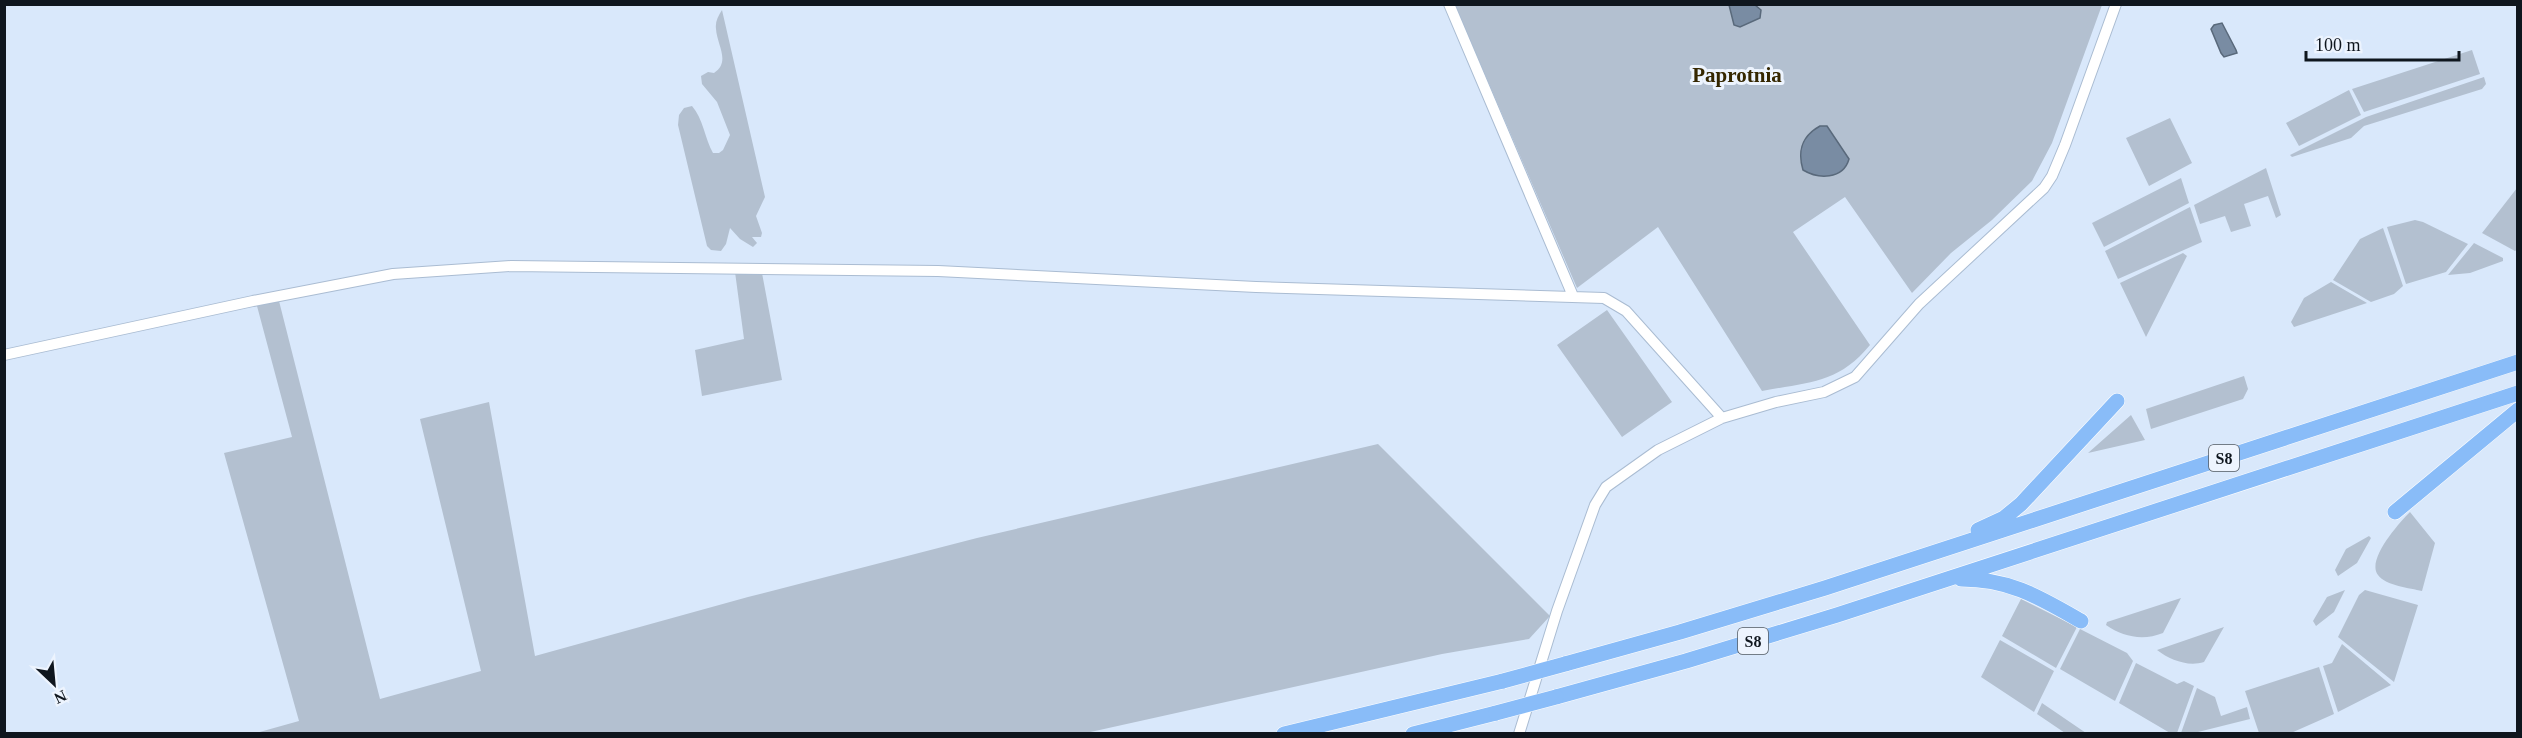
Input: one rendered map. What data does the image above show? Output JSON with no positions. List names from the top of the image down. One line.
{"streets":{"highway":["S8"]},"districts":["Paprotnia"],"scale_bar":"100 m","north":"bottom right"}
